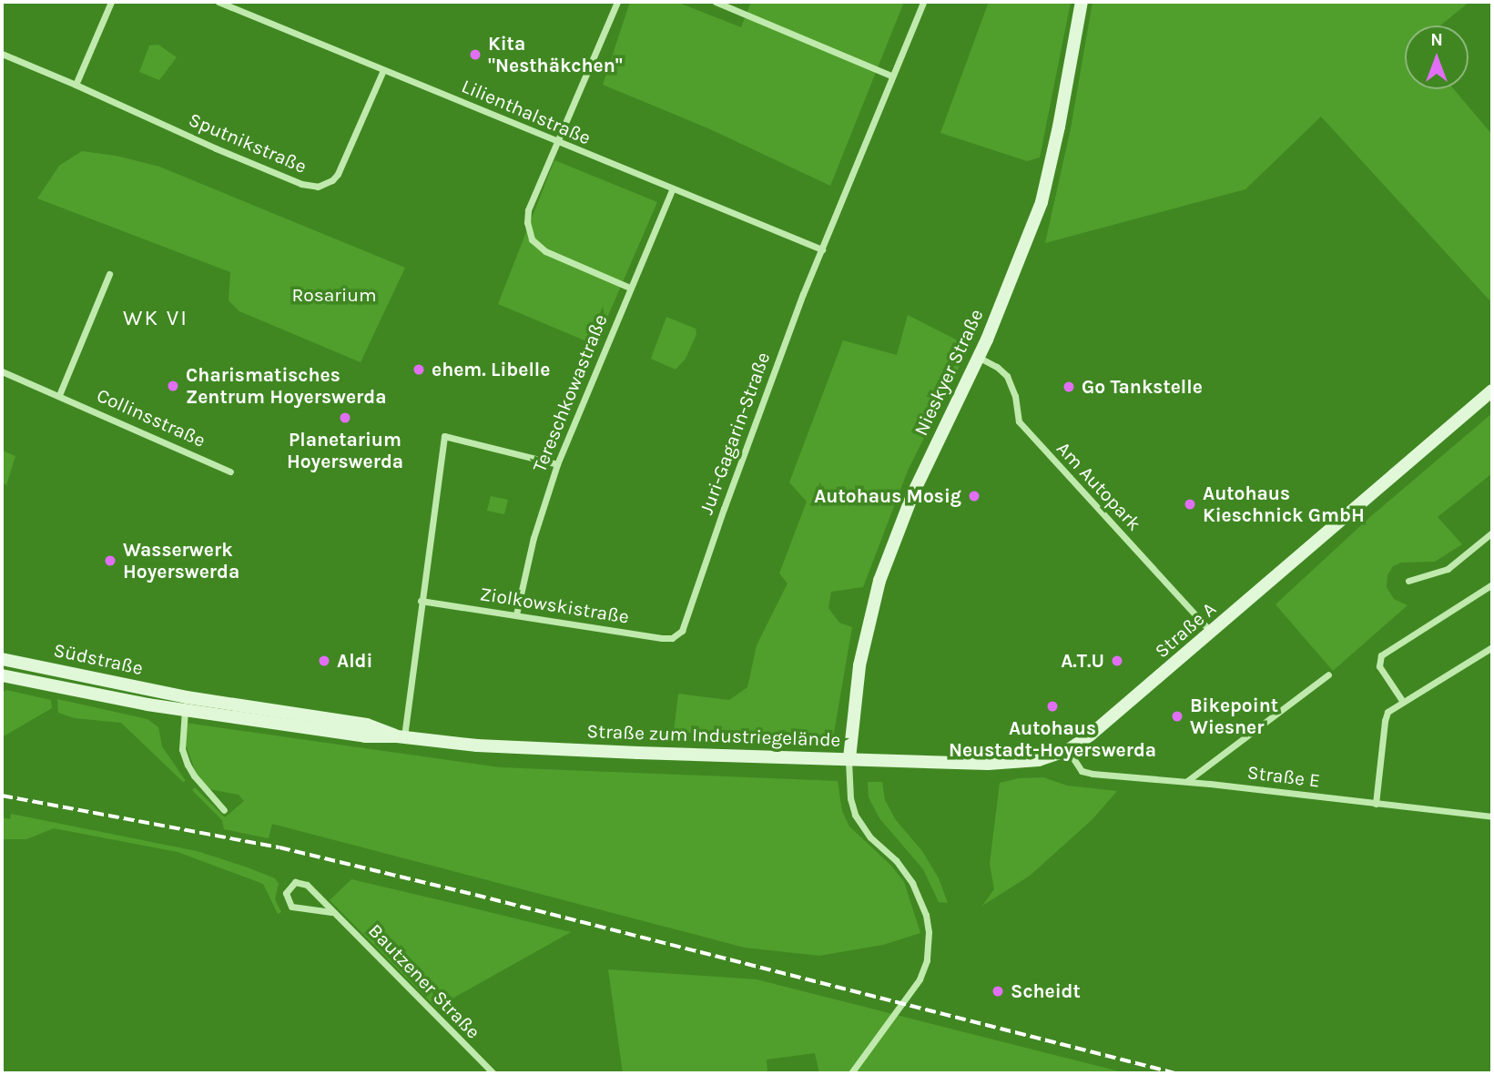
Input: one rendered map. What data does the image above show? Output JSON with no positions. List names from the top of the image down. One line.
{"streets":{"main road":["Nieskyer Straße","Straße A","Südstraße","Straße zum Industriegelände"],"street":["Lilienthalstraße","Sputnikstraße","Tereschkowastraße","Collinsstraße","Juri-Gagarin-Straße","Am Autopark","Ziolkowskistraße","Straße E","Bautzener Straße"]},"crossings":[["Lilienthalstraße","Sputnikstraße"],["Lilienthalstraße","Tereschkowastraße"],["Lilienthalstraße","Juri-Gagarin-Straße"],["Nieskyer Straße","Am Autopark"],["Nieskyer Straße","Straße A"],["Nieskyer Straße","Straße zum Industriegelände"],["Tereschkowastraße","Ziolkowskistraße"],["Juri-Gagarin-Straße","Ziolkowskistraße"],["Am Autopark","Straße A"],["Straße A","Straße zum Industriegelände"],["Straße A","Straße E"],["Südstraße","Straße zum Industriegelände"]],"districts":["WK VI"],"parks":["Rosarium"],"places":["Kita \"Nesthäkchen\"","ehem. Libelle","Charismatisches Zentrum Hoyerswerda","Go Tankstelle","Planetarium Hoyerswerda","Autohaus Mosig","Autohaus Kieschnick GmbH","Wasserwerk Hoyerswerda","Aldi","A.T.U","Autohaus Neustadt-Hoyerswerda","Bikepoint Wiesner","Scheidt"],"north":"top"}
